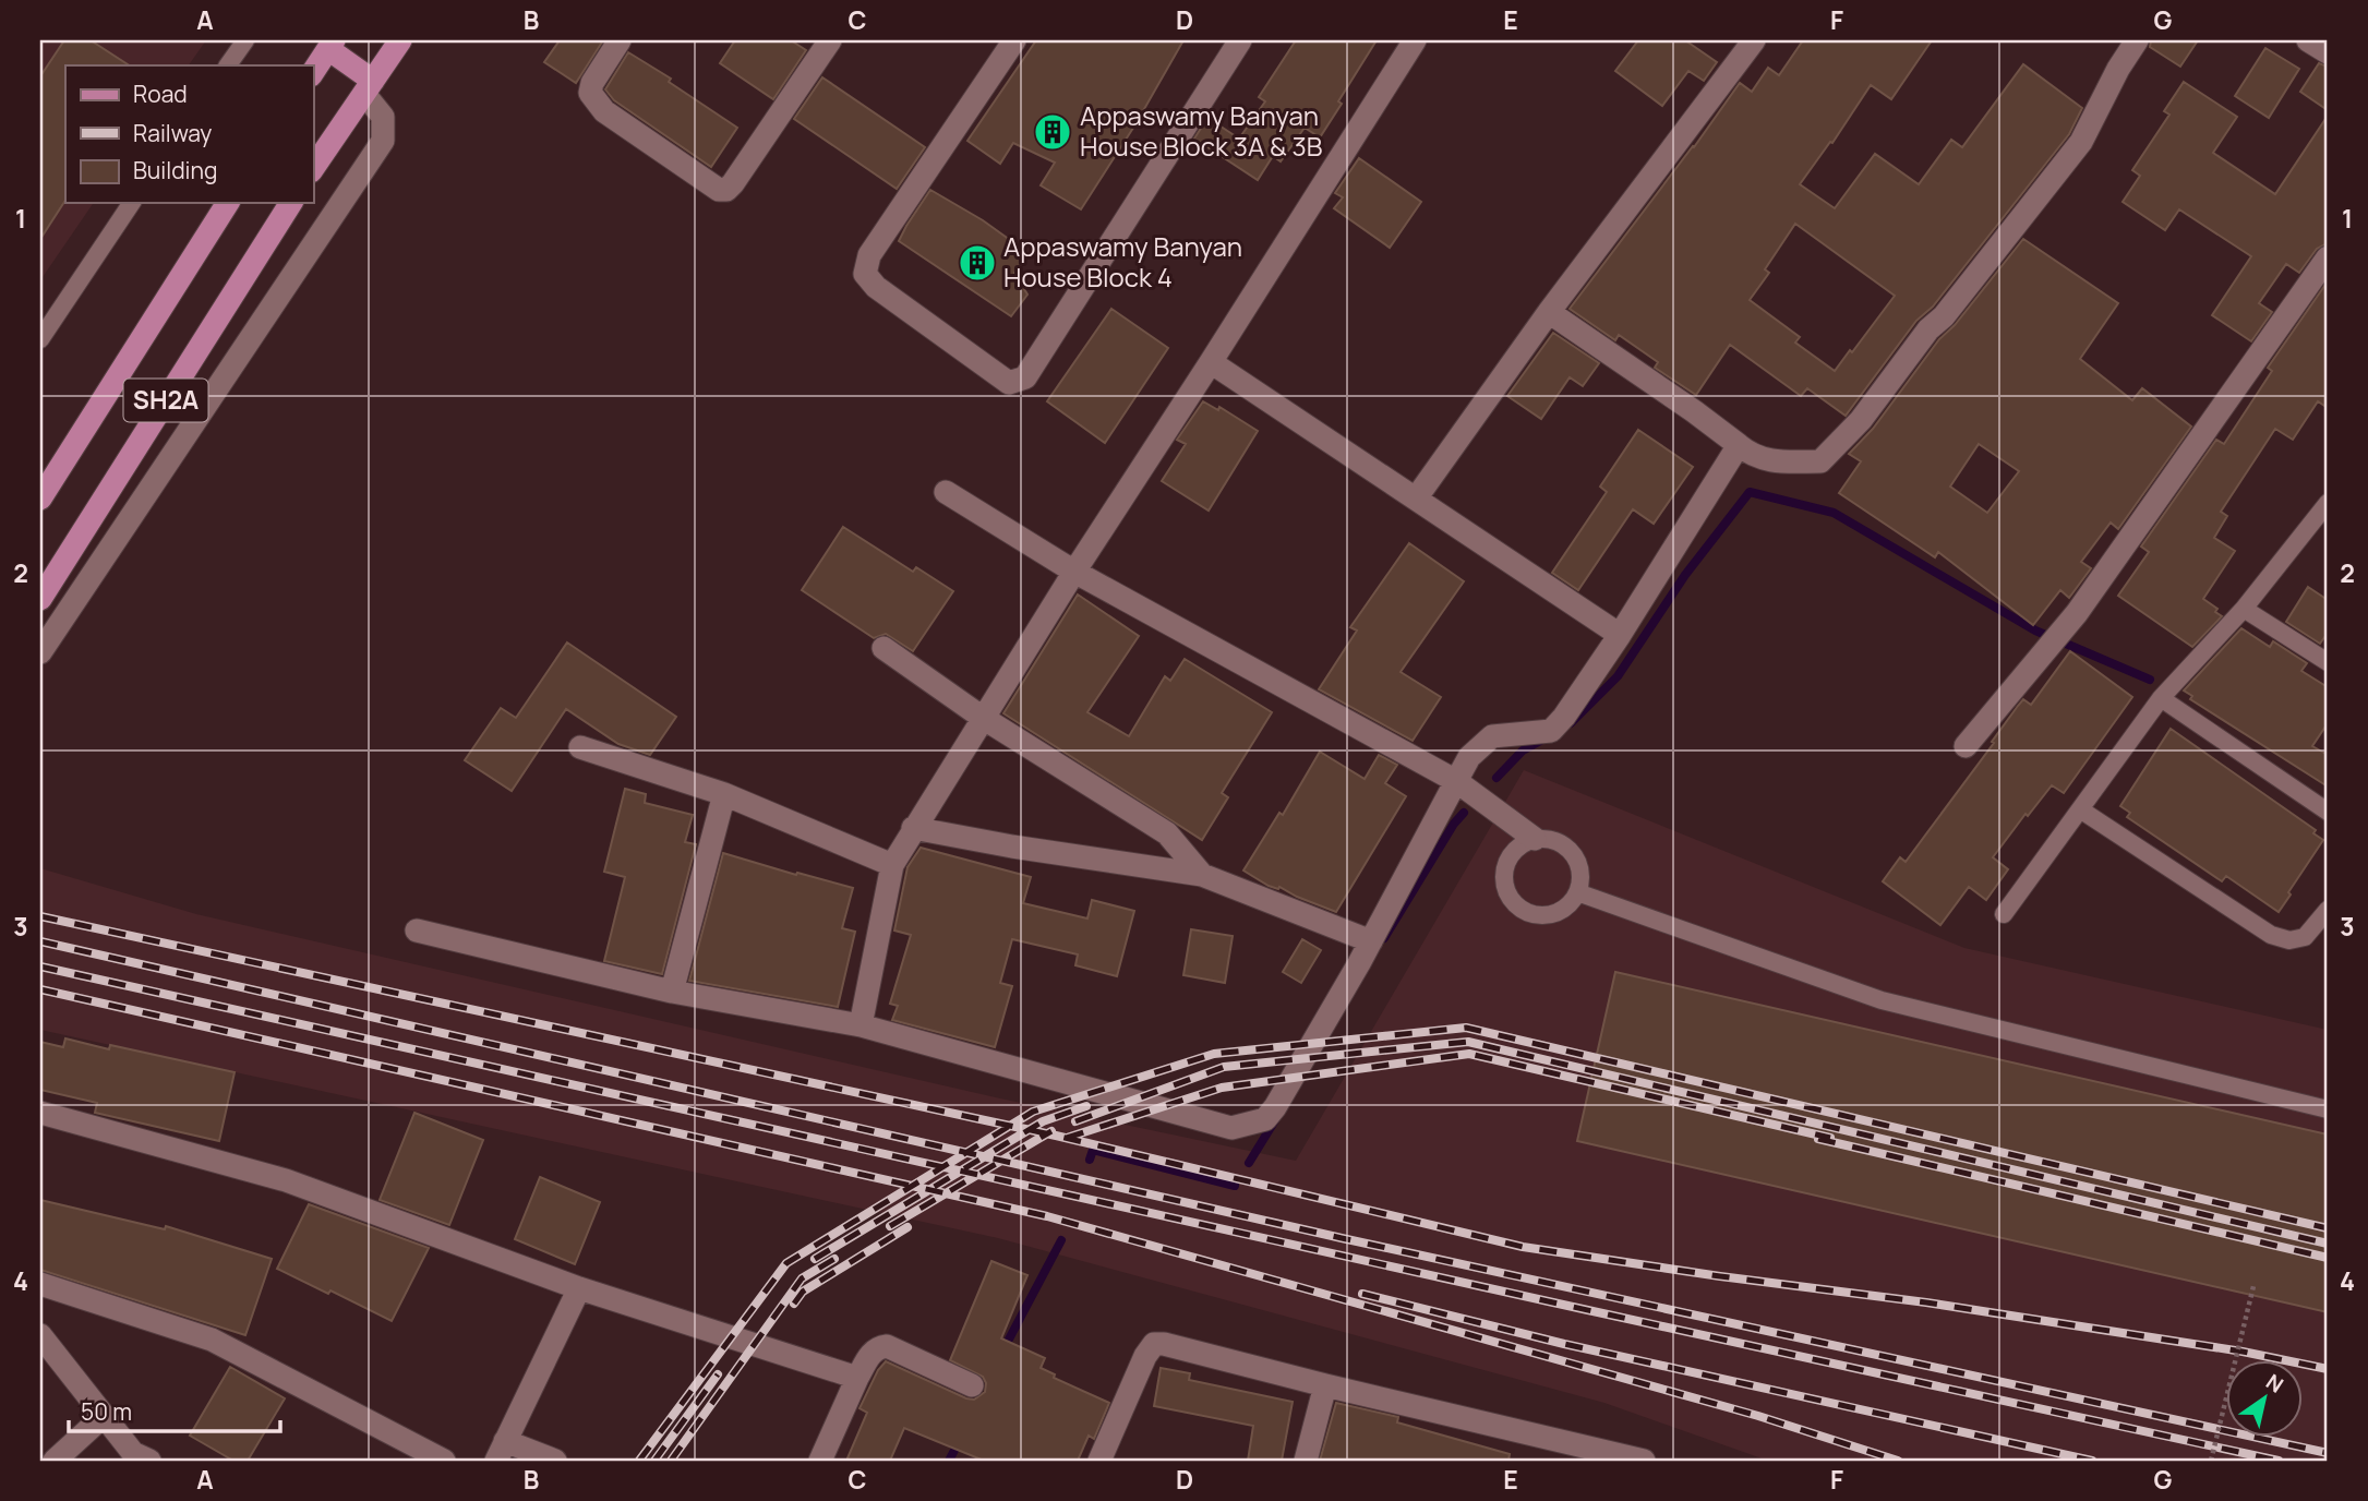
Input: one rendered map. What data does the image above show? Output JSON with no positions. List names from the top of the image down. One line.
{"streets":{"main road":["SH2A"]},"places":{"building":["Appaswamy Banyan House Block 3A & 3B","Appaswamy Banyan House Block 4"]},"legend":["Road","Railway","Building"],"scale_bar":"50 m","north":"top right","grid":{"columns":["A","B","C","D","E","F","G"],"rows":["1","2","3","4"]}}
